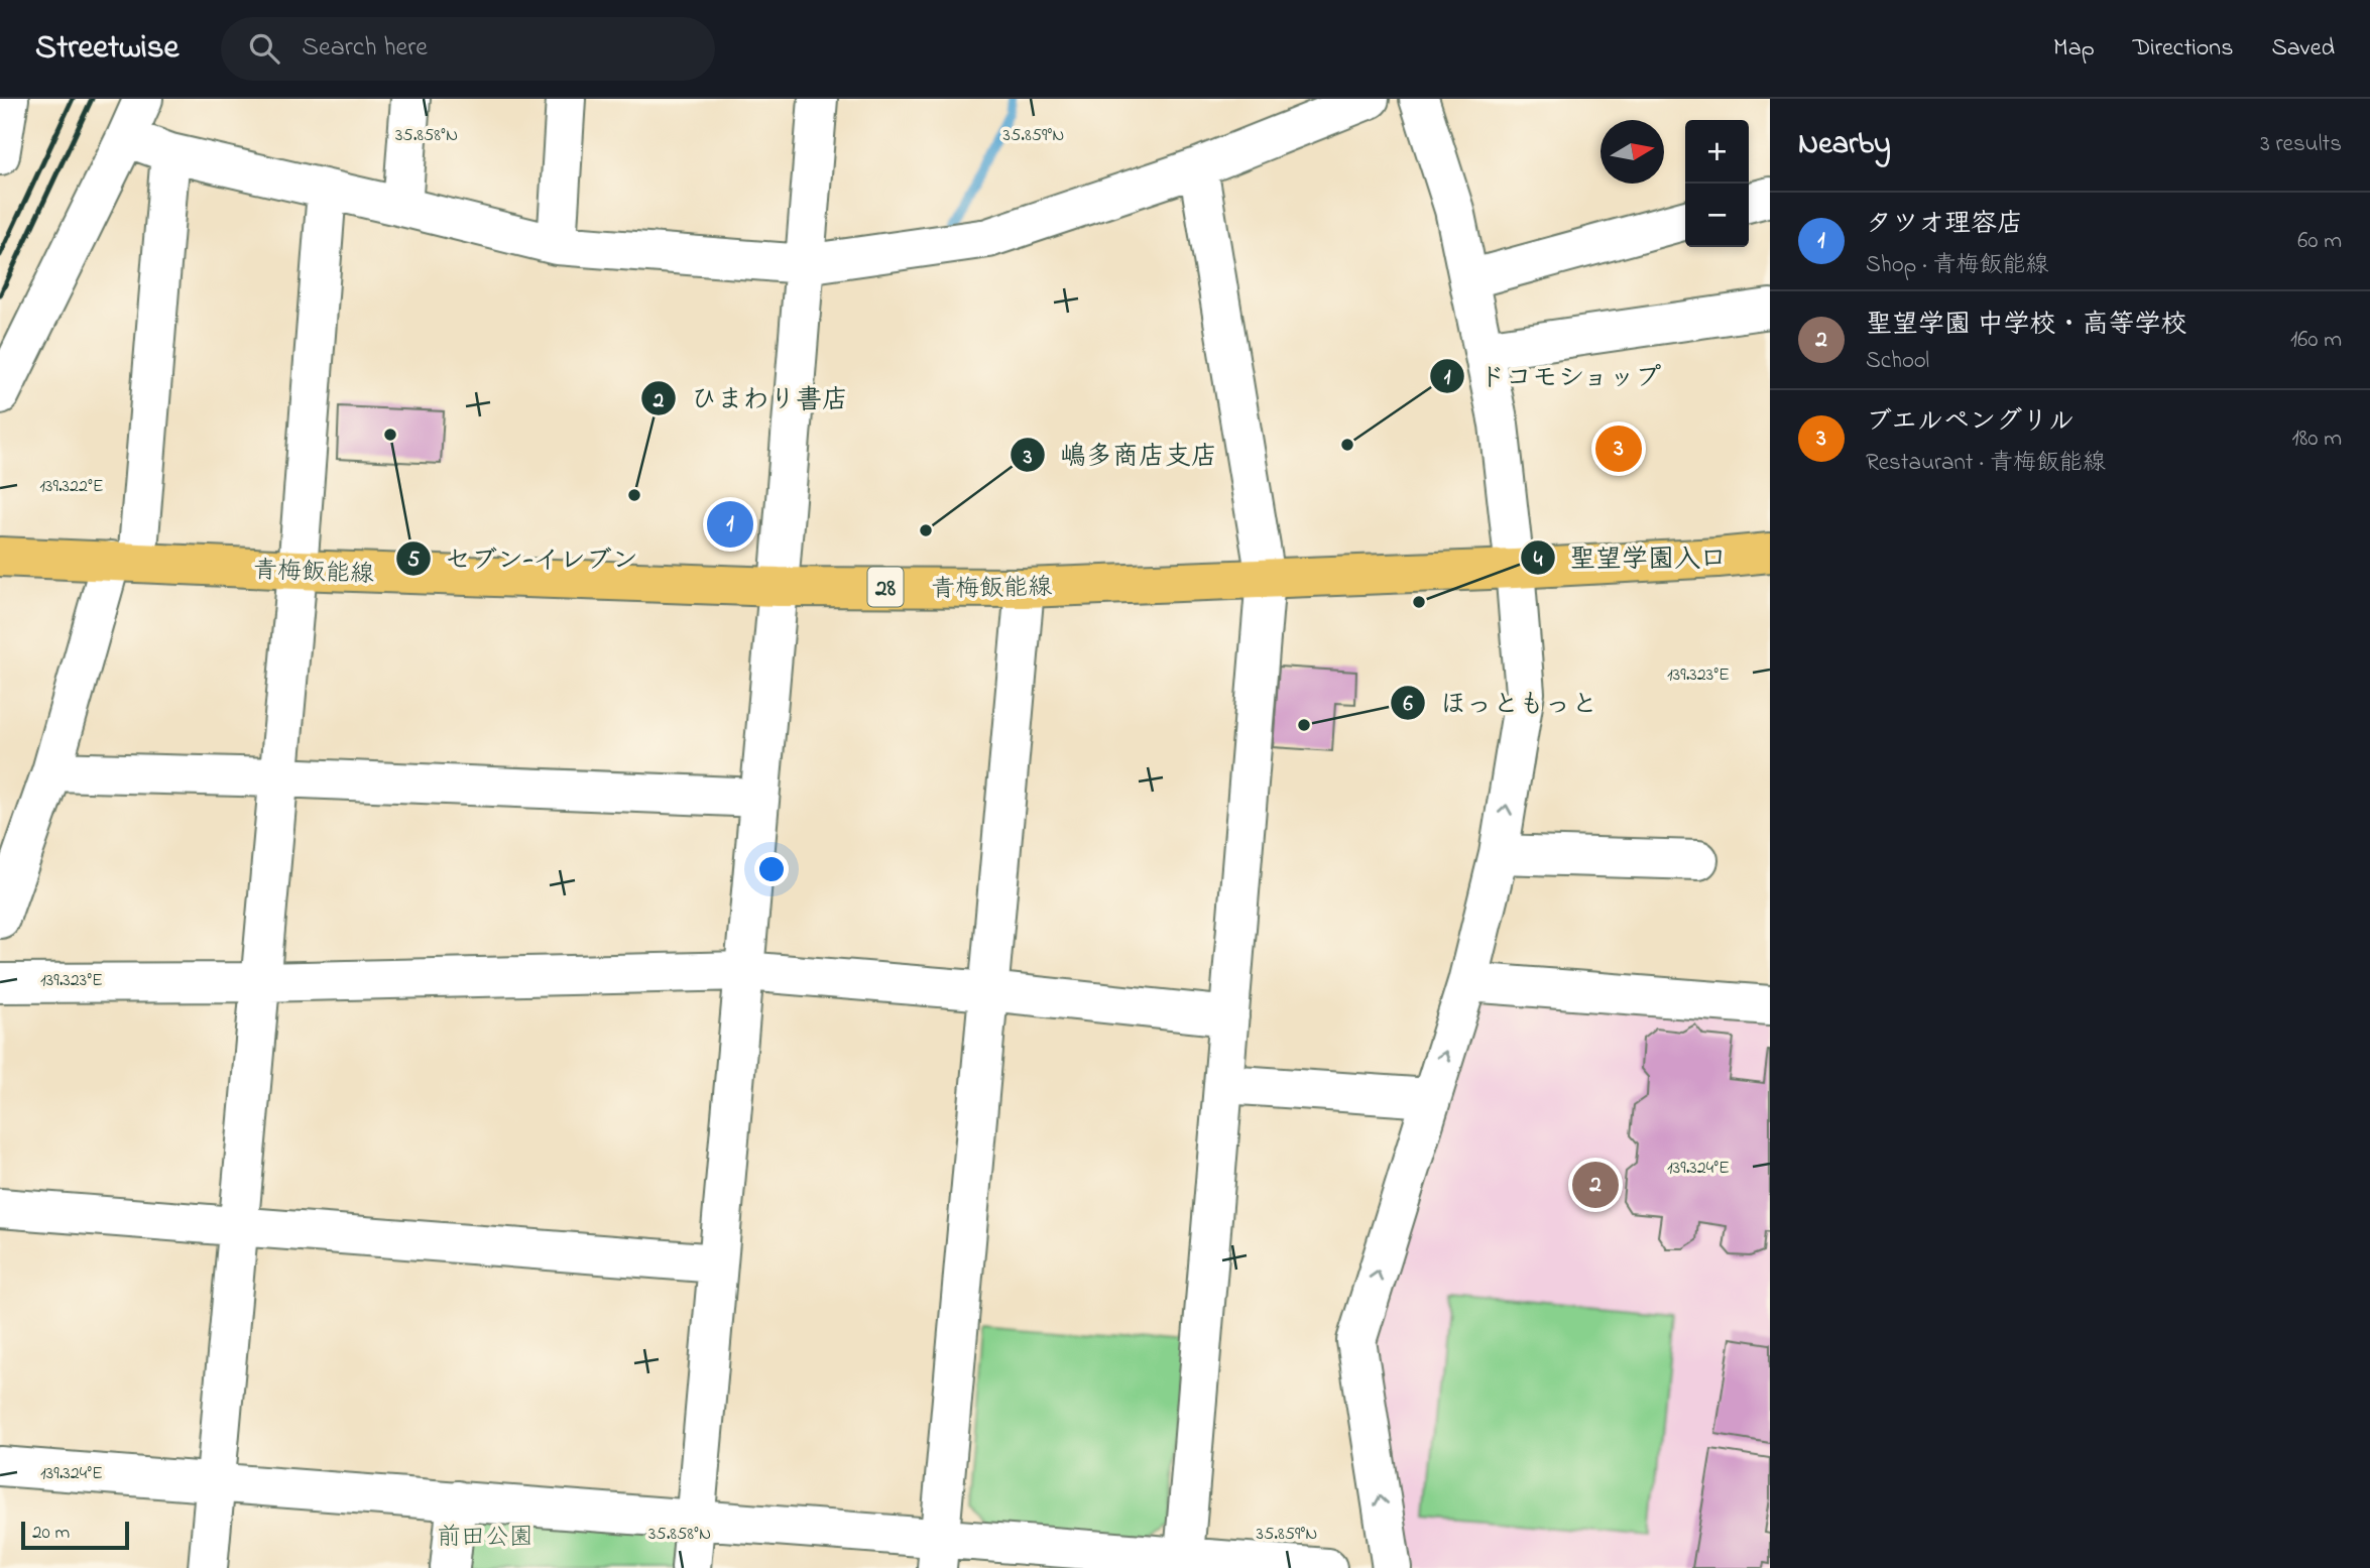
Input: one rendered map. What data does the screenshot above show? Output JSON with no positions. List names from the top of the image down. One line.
{"streets":{"main road":["青梅飯能線","28"]},"parks":["前田公園"],"places":["セブン-イレブン","ドコモショップ","ひまわり書店","嶋多商店支店","聖望学園入口","ほっともっと"],"scale_bar":"20 m","north":"right","page":{"header":"Streetwise","search":"Search here","nav":["Map","Directions","Saved"],"heading":["Nearby","3 results"],"map_buttons":["+","−"],"list":[{"mark":"1","name":"タツオ理容店","note":"Shop · 青梅飯能線","value":"60 m"},{"mark":"2","name":"聖望学園 中学校・高等学校","note":"School","value":"160 m"},{"mark":"3","name":"ブエルペングリル","note":"Restaurant · 青梅飯能線","value":"180 m"}],"pins":["3","1","2"],"scale":"20 m"},"coordinates":["35.858°N","35.859°N","139.322°E","139.323°E","139.324°E"]}
